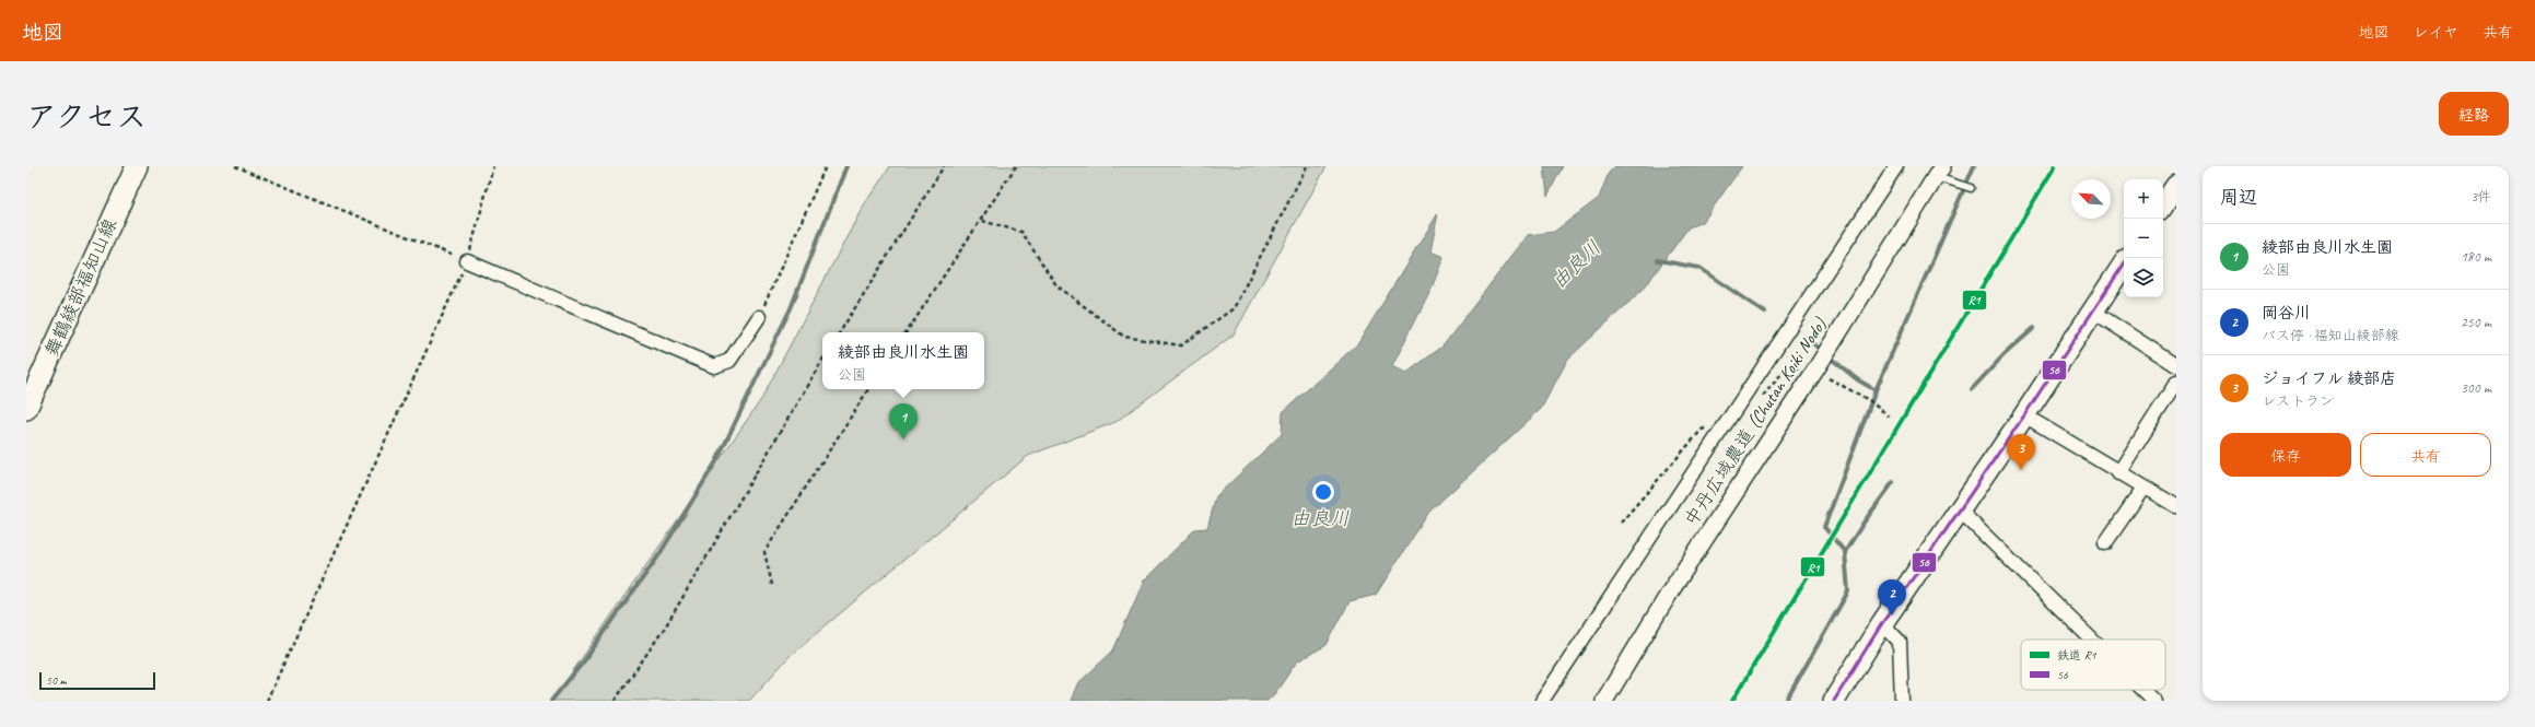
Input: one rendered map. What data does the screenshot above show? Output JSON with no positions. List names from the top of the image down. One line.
{"streets":{"main road":["舞鶴綾部福知山線"],"street":["中丹広域農道 (Chutan Koiki Nodo)"]},"water":["由良川"],"lines":["rail line R1","transit line 56"],"legend":["鉄道 R1","56"],"scale_bar":"50 m","north":"top left","page":{"header":"地図","nav":["地図","レイヤ","共有"],"title":"アクセス","buttons":["経路",["保存","共有"]],"heading":["周辺","3件"],"map_buttons":["+","−"],"list":[{"mark":"1","name":"綾部由良川水生園","note":"公園","value":"180 m"},{"mark":"2","name":"岡谷川","note":"バス停 · 福知山綾部線","value":"250 m"},{"mark":"3","name":"ジョイフル 綾部店","note":"レストラン","value":"300 m"}],"popup":["綾部由良川水生園","公園"],"pins":["1","3","2"],"scale":"50 m"}}
